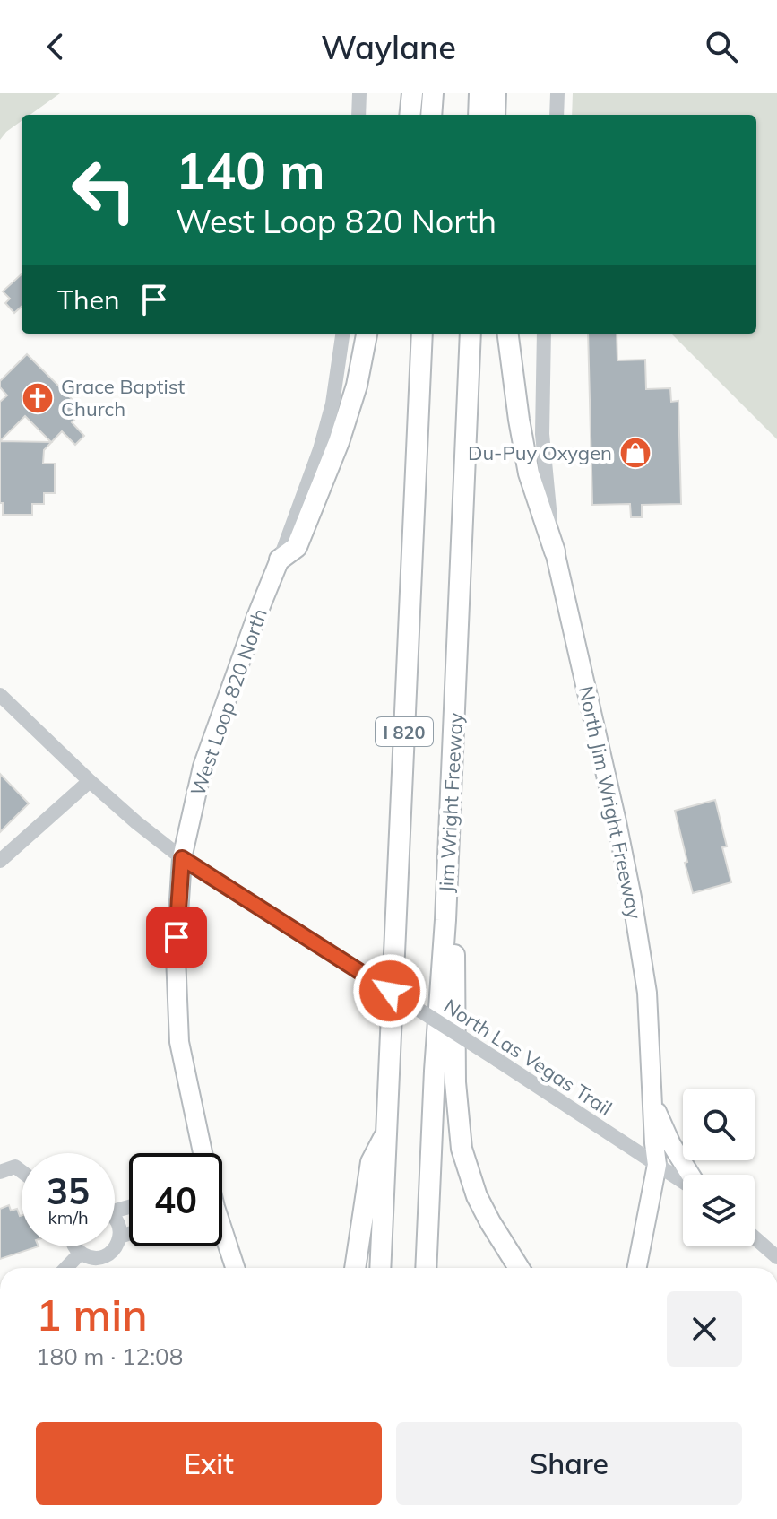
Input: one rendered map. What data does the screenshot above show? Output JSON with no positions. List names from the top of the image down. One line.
{"streets":{"highway":["I 820","Jim Wright Freeway"],"main road":["West Loop 820 North","North Jim Wright Freeway"],"street":["North Las Vegas Trail"]},"crossings":[["West Loop 820 North","North Las Vegas Trail"],["North Jim Wright Freeway","North Las Vegas Trail"]],"places":{"church":["Grace Baptist Church"],"shop":["Du-Puy Oxygen"]},"page":{"header":"Waylane","turn":["140 m","West Loop 820 North"],"then":"Then","speed":"35 km/h","limit":"40","heading":["1 min","180 m · 12:08"],"buttons":["Exit","Share"]}}
